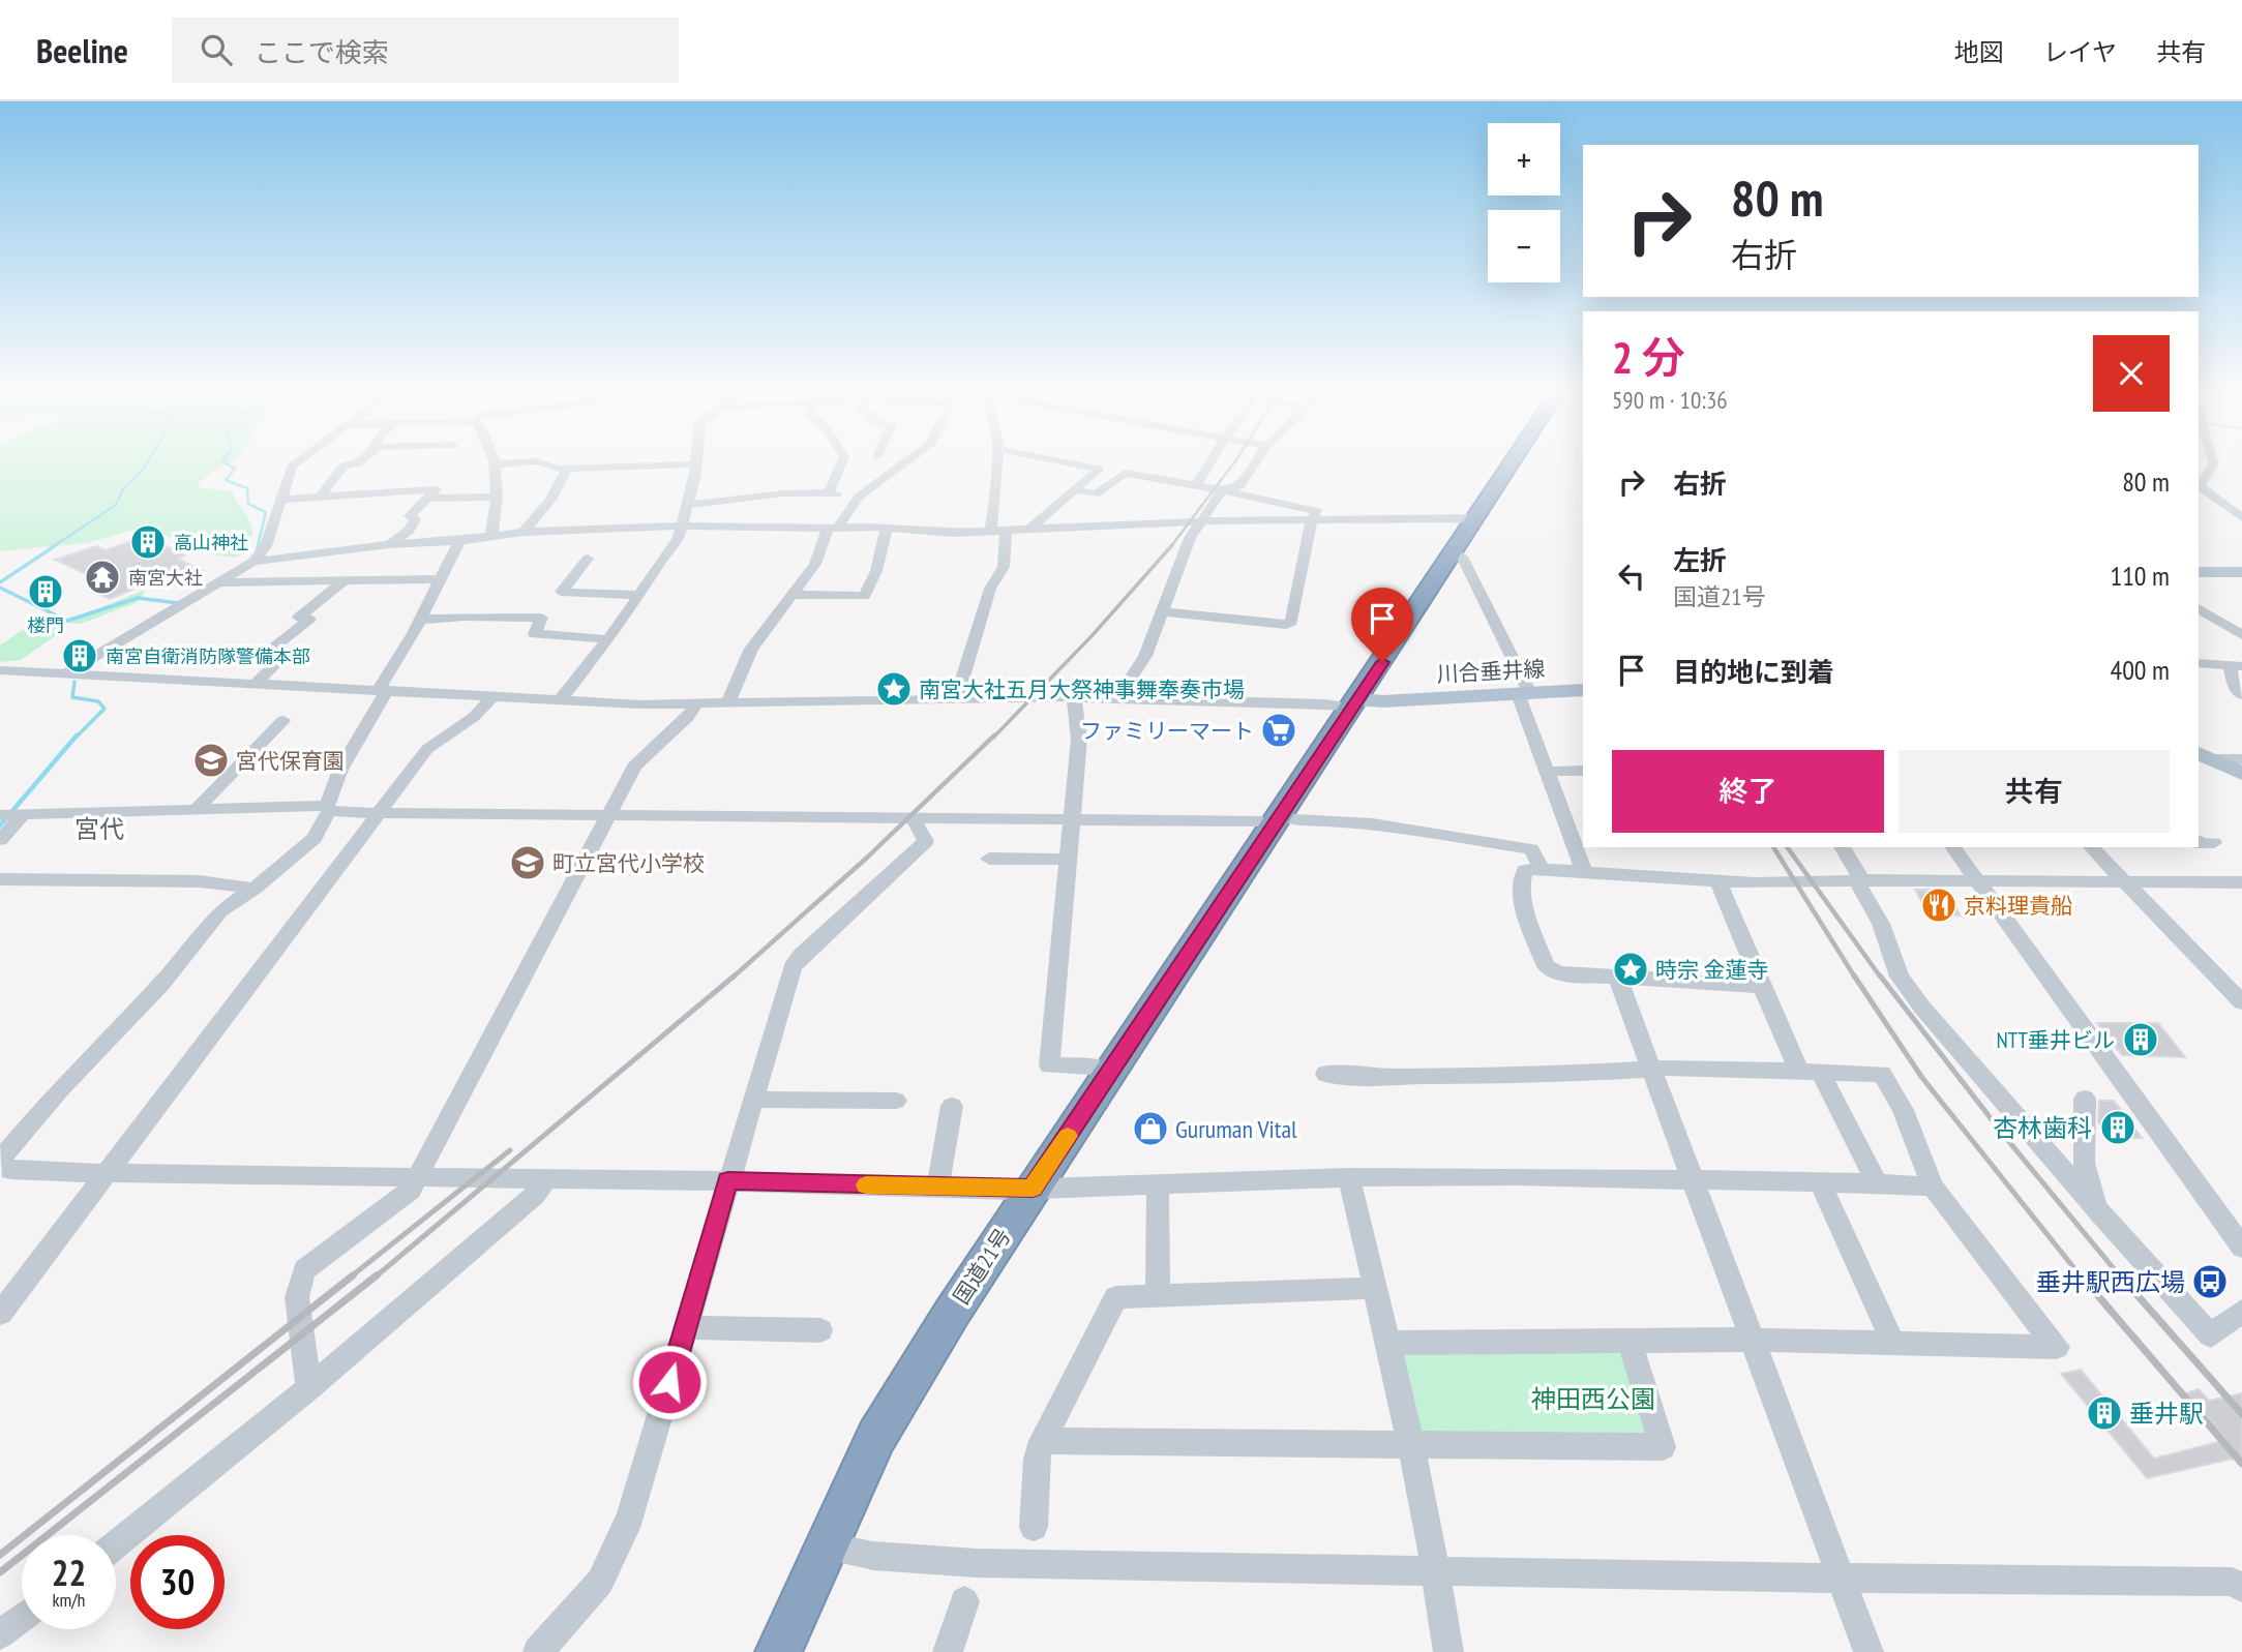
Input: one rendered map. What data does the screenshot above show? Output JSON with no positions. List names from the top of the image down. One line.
{"streets":{"highway":["国道21号"],"main road":["川合垂井線"]},"crossings":[["川合垂井線","国道21号"]],"districts":["宮代"],"parks":["神田西公園"],"places":{"building":["高山神社","楼門","南宮自衛消防隊警備本部","NTT垂井ビル","杏林歯科","垂井駅"],"temple":["南宮大社"],"place":["南宮大社五月大祭神事舞奉奏市場","時宗 金蓮寺"],"supermarket":["ファミリーマート"],"school or university":["宮代保育園","町立宮代小学校"],"restaurant":["京料理貴船"],"shop":["Guruman Vital"],"bus stop":["垂井駅西広場"]},"page":{"header":"Beeline","search":"ここで検索","nav":["地図","レイヤ","共有"],"map_buttons":["+","−"],"turn":["80 m","右折"],"heading":["2 分","590 m · 10:36"],"list":[{"name":"右折","value":"80 m"},{"name":"左折","note":"国道21号","value":"110 m"},{"name":"目的地に到着","value":"400 m"}],"buttons":["終了","共有"],"speed":"22 km/h","limit":"30"}}
